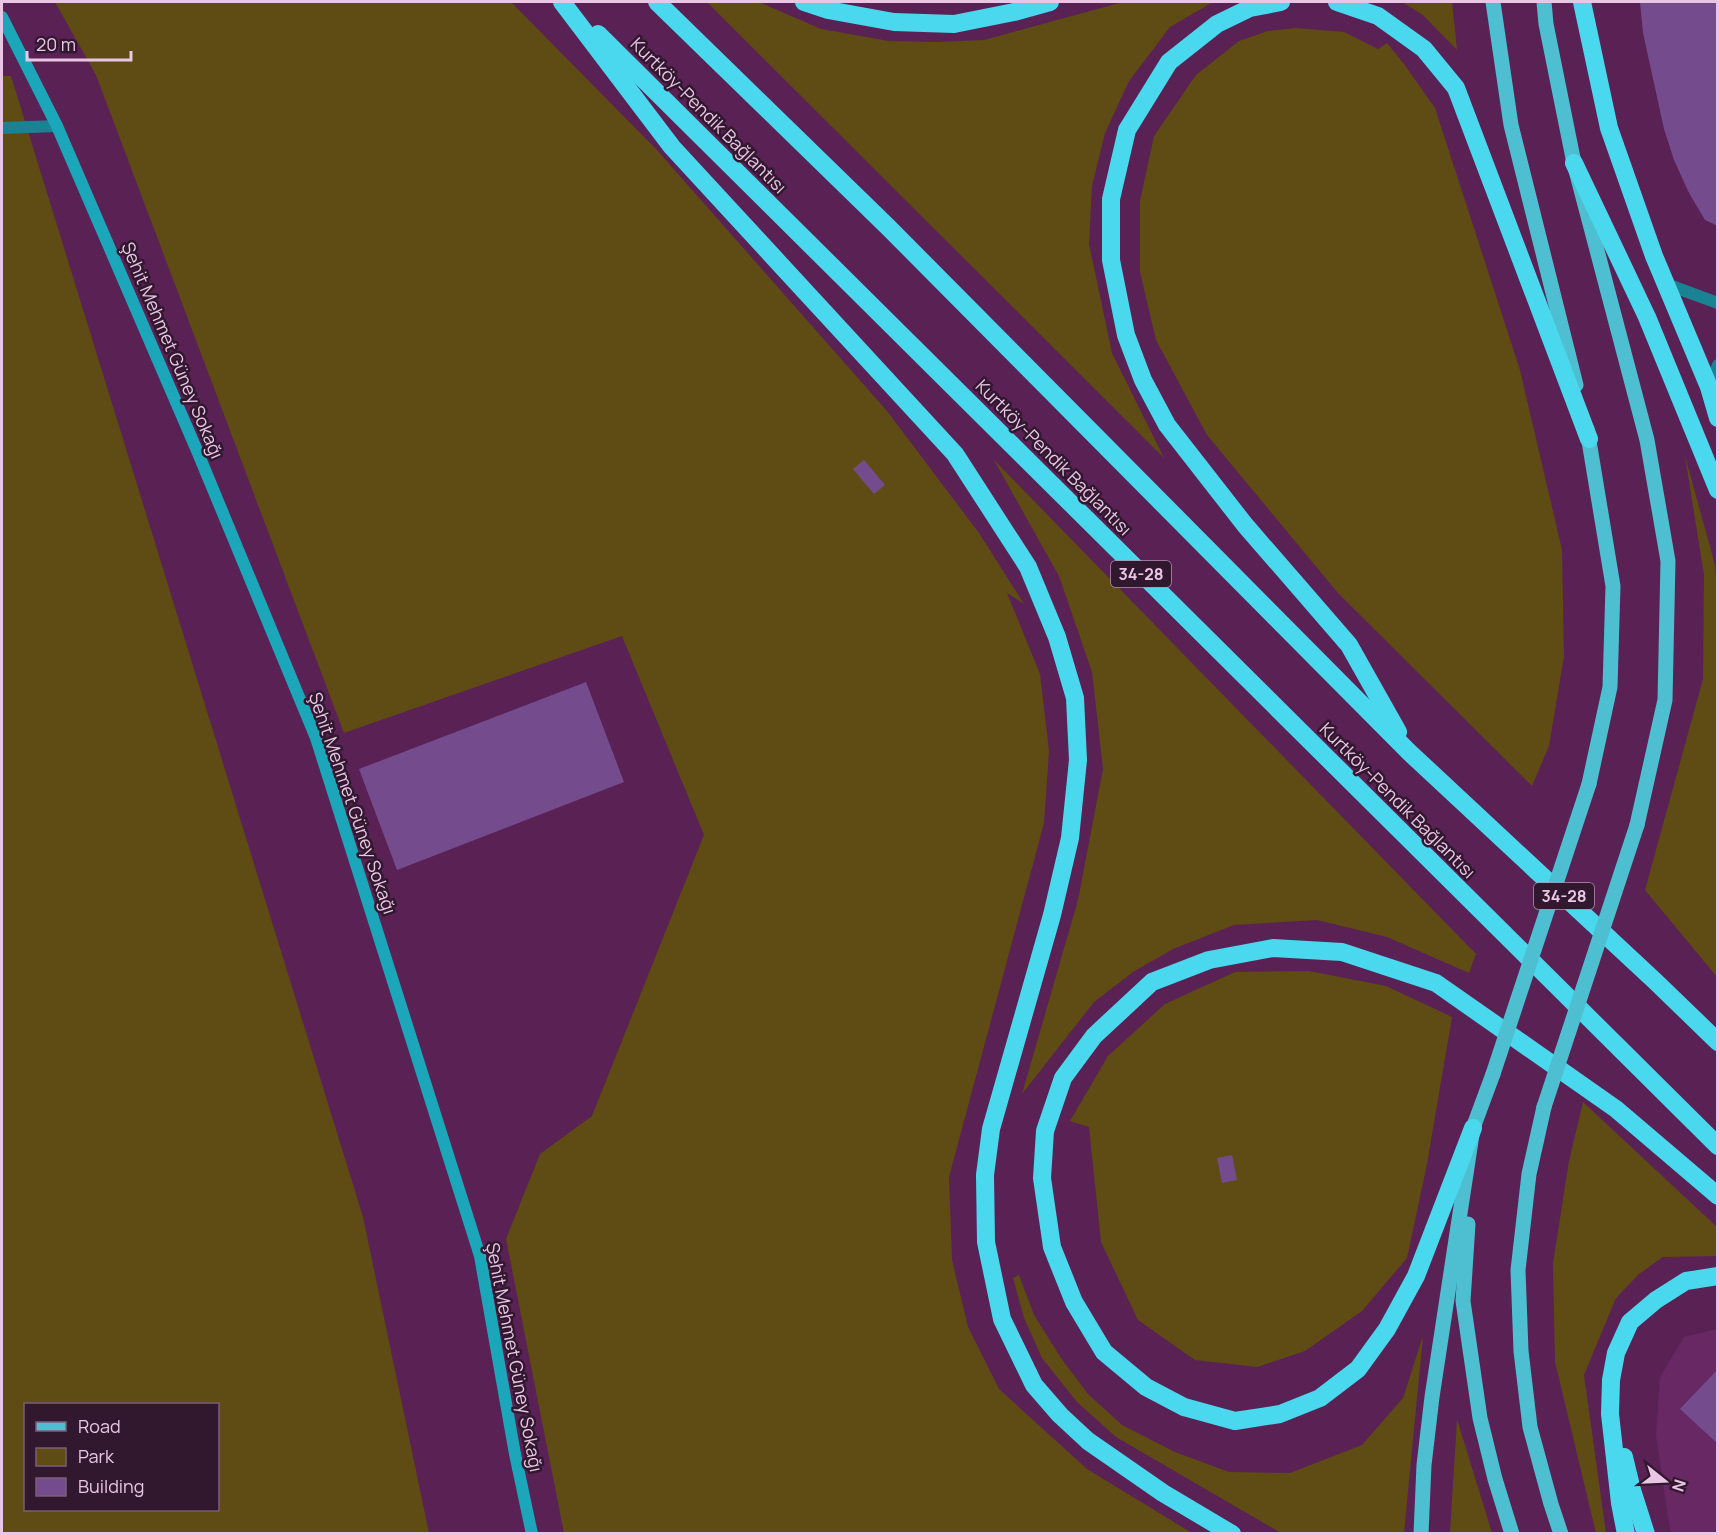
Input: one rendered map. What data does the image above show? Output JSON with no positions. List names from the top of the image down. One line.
{"streets":{"highway":["Kurtköy-Pendik Bağlantısı","34-28"],"street":["Şehit Mehmet Güney Sokağı"]},"legend":["Road","Park","Building"],"scale_bar":"20 m","north":"right"}
